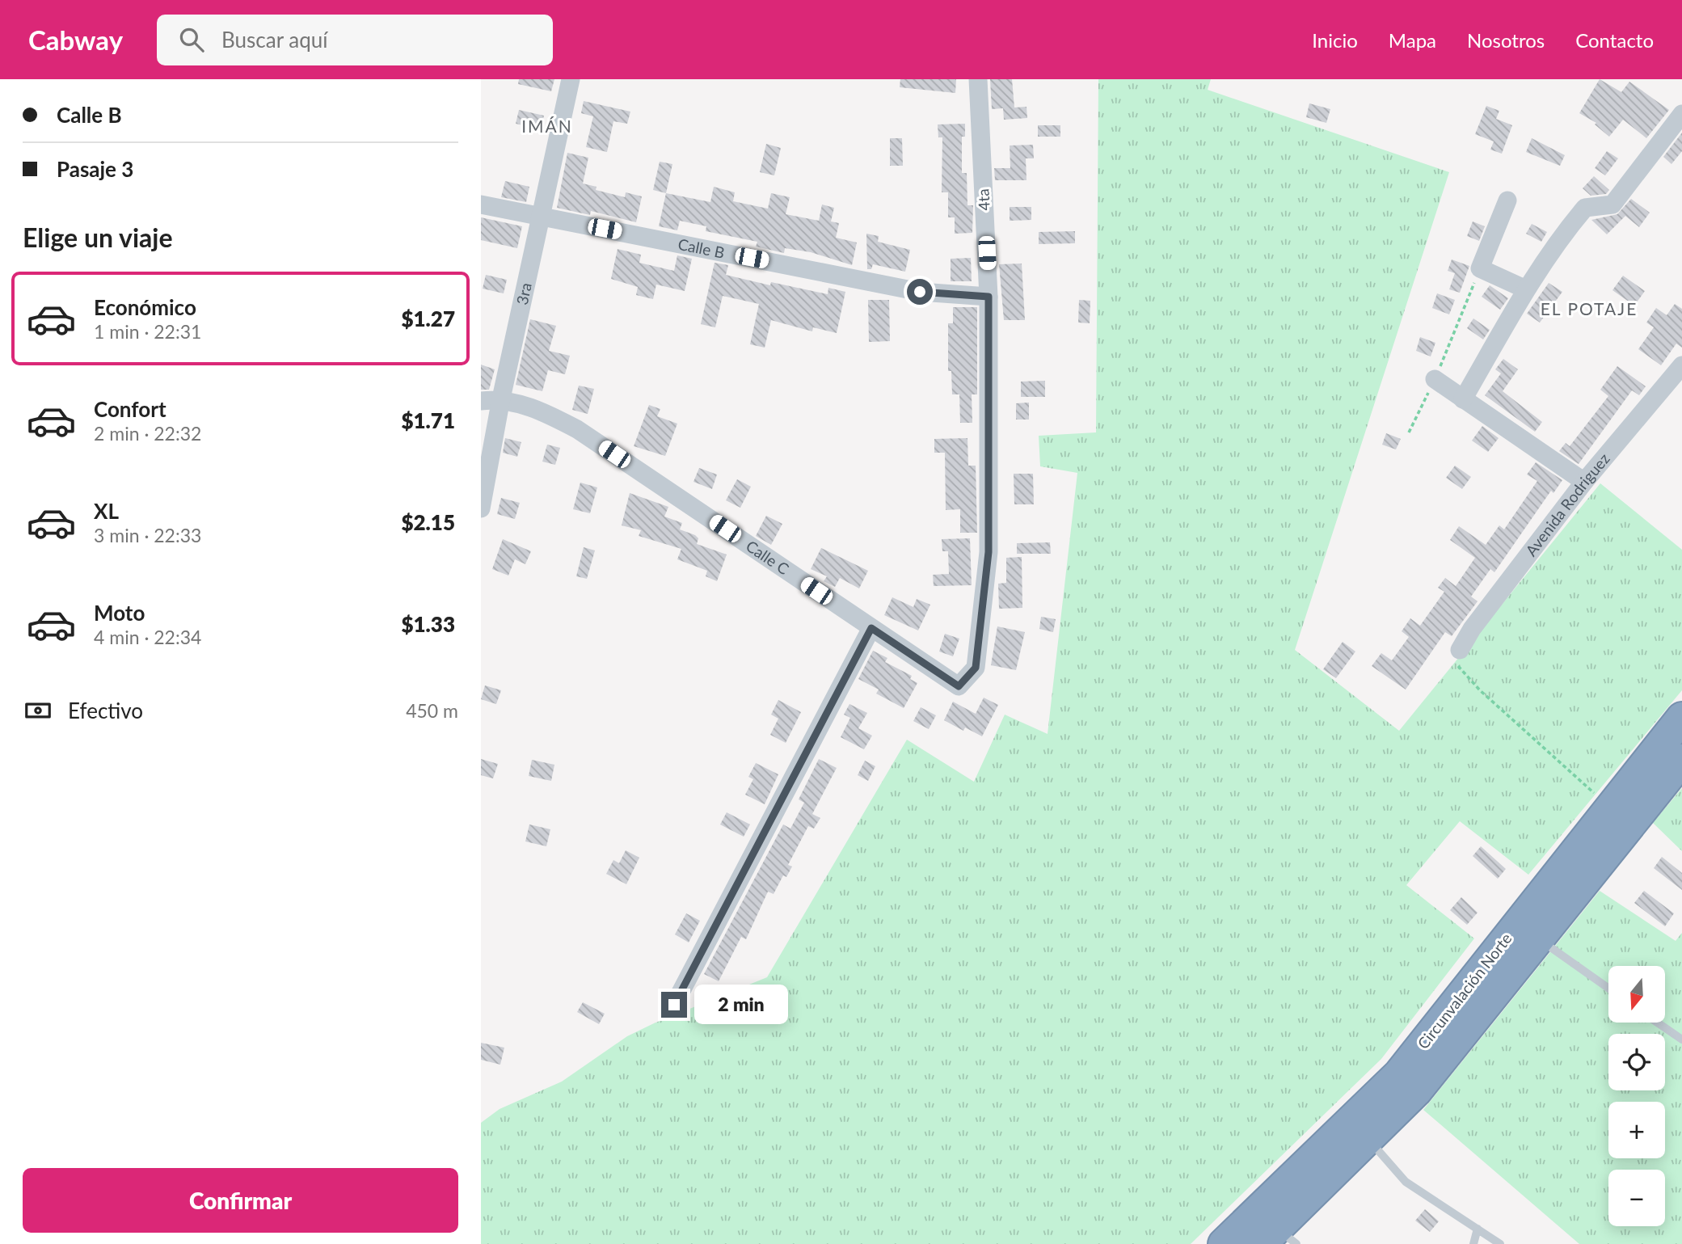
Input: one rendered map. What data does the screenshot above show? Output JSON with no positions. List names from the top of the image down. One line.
{"streets":{"highway":["Circunvalación Norte"],"street":["4ta","Calle B","3ra","Avenida Rodriguez","Calle C"]},"crossings":[["4ta","Calle B"],["4ta","Calle C"],["Calle B","3ra"],["3ra","Calle C"]],"districts":["IMÁN","EL POTAJE"],"north":"bottom","page":{"header":"Cabway","search":"Buscar aquí","nav":["Inicio","Mapa","Nosotros","Contacto"],"banner":["Calle B","Pasaje 3"],"heading":"Elige un viaje","list":[{"name":"Económico","note":"1 min · 22:31","value":"$1.27"},{"name":"Confort","note":"2 min · 22:32","value":"$1.71"},{"name":"XL","note":"3 min · 22:33","value":"$2.15"},{"name":"Moto","note":"4 min · 22:34","value":"$1.33"}],"pay":["Efectivo","450 m"],"map_buttons":["+","−"],"bubble":"2 min","buttons":"Confirmar"}}
